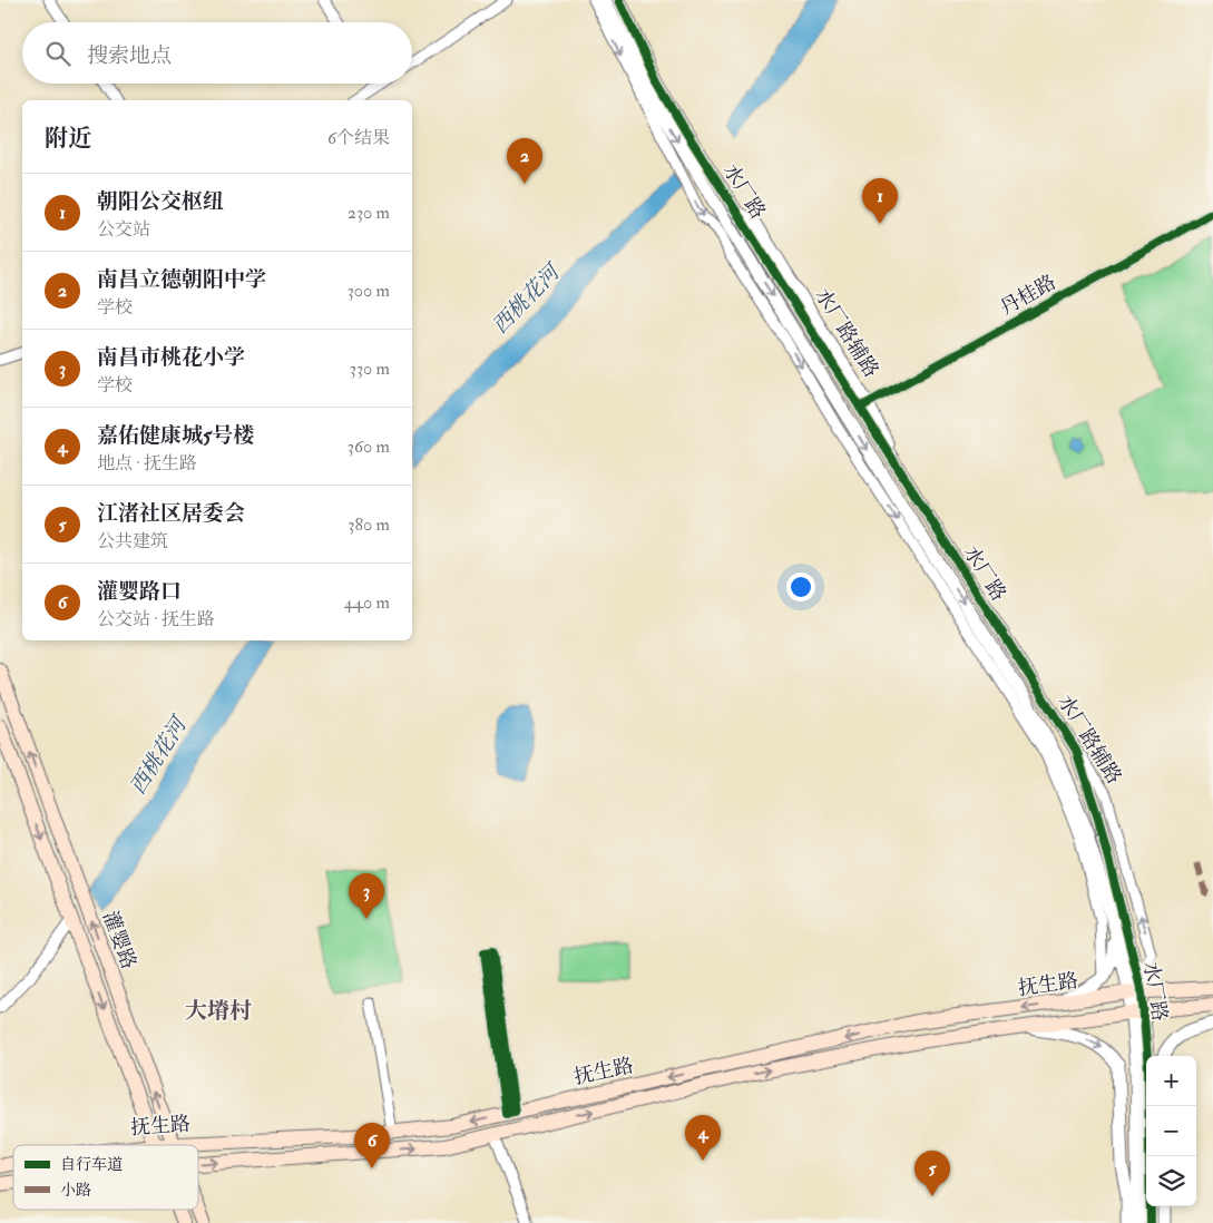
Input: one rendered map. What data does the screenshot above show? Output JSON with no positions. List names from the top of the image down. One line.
{"streets":{"main road":["灌婴路","抚生路"],"street":["水厂路","丹桂路","水厂路辅路"]},"crossings":[["水厂路","丹桂路"],["水厂路","水厂路辅路"],["水厂路","抚生路"],["灌婴路","抚生路"]],"districts":["大塉村"],"water":["西桃花河"],"legend":["自行车道","小路"],"page":{"search":"搜索地点","heading":["附近","6个结果"],"pins":["2","1","3","4","6","5"],"list":[{"mark":"1","name":"朝阳公交枢纽","note":"公交站","value":"230 m"},{"mark":"2","name":"南昌立德朝阳中学","note":"学校","value":"300 m"},{"mark":"3","name":"南昌市桃花小学","note":"学校","value":"330 m"},{"mark":"4","name":"嘉佑健康城5号楼","note":"地点 · 抚生路","value":"360 m"},{"mark":"5","name":"江渚社区居委会","note":"公共建筑","value":"380 m"},{"mark":"6","name":"灌婴路口","note":"公交站 · 抚生路","value":"440 m"}],"map_buttons":["+","−"]}}
